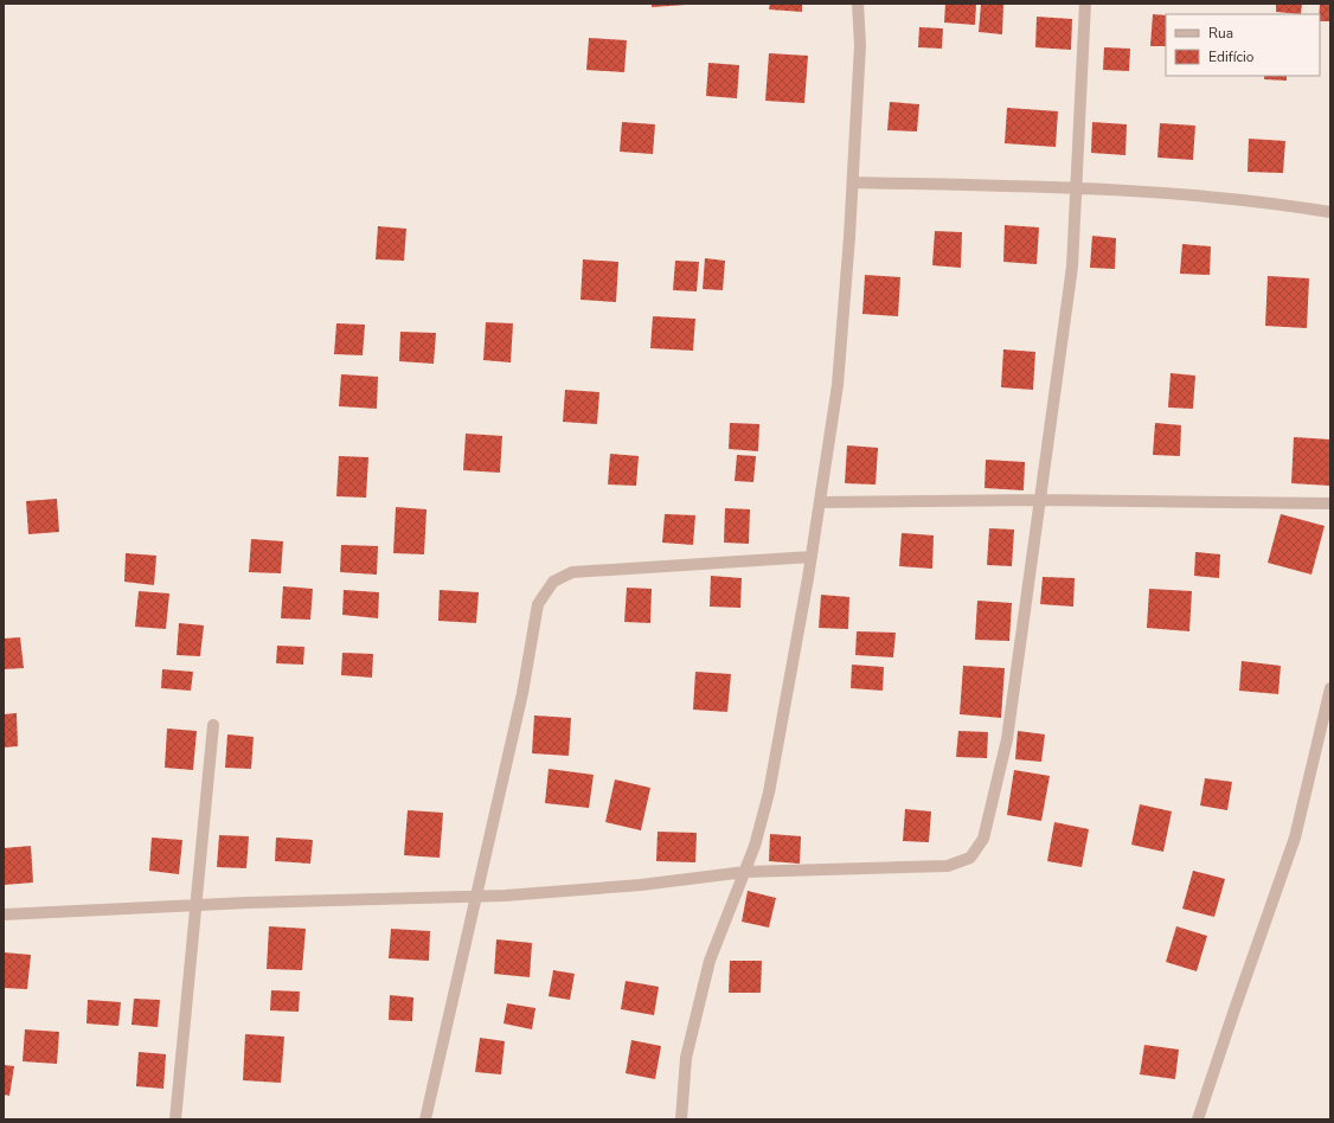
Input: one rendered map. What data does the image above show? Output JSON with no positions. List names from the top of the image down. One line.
{"legend":["Rua","Edifício"]}
